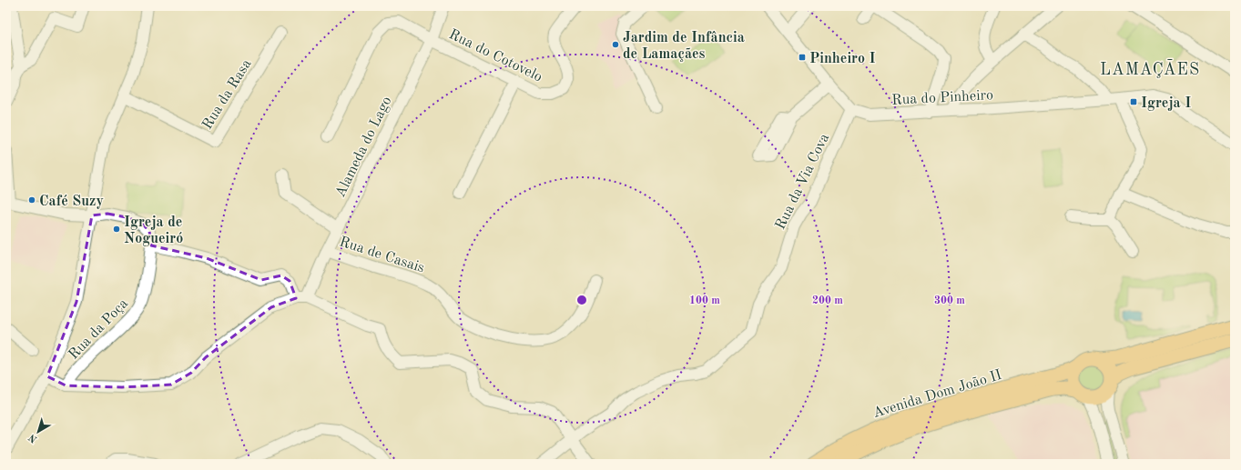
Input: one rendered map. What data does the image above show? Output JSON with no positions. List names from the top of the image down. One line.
{"streets":{"main road":["Avenida Dom João II"],"street":["Rua do Cotovelo","Rua da Rasa","Rua do Pinheiro","Alameda do Lago","Rua da Via Cova","Rua de Casais","Rua da Poça"]},"crossings":[["Rua do Cotovelo","Alameda do Lago"],["Rua do Pinheiro","Rua da Via Cova"],["Alameda do Lago","Rua de Casais"]],"districts":["LAMAÇÃES"],"places":{"other":["Jardim de Infância de Lamaçães","Café Suzy","Igreja de Nogueiró"],"transit":["Pinheiro I","Igreja I"]},"north":"bottom left","rings":["100 m","200 m","300 m"]}
